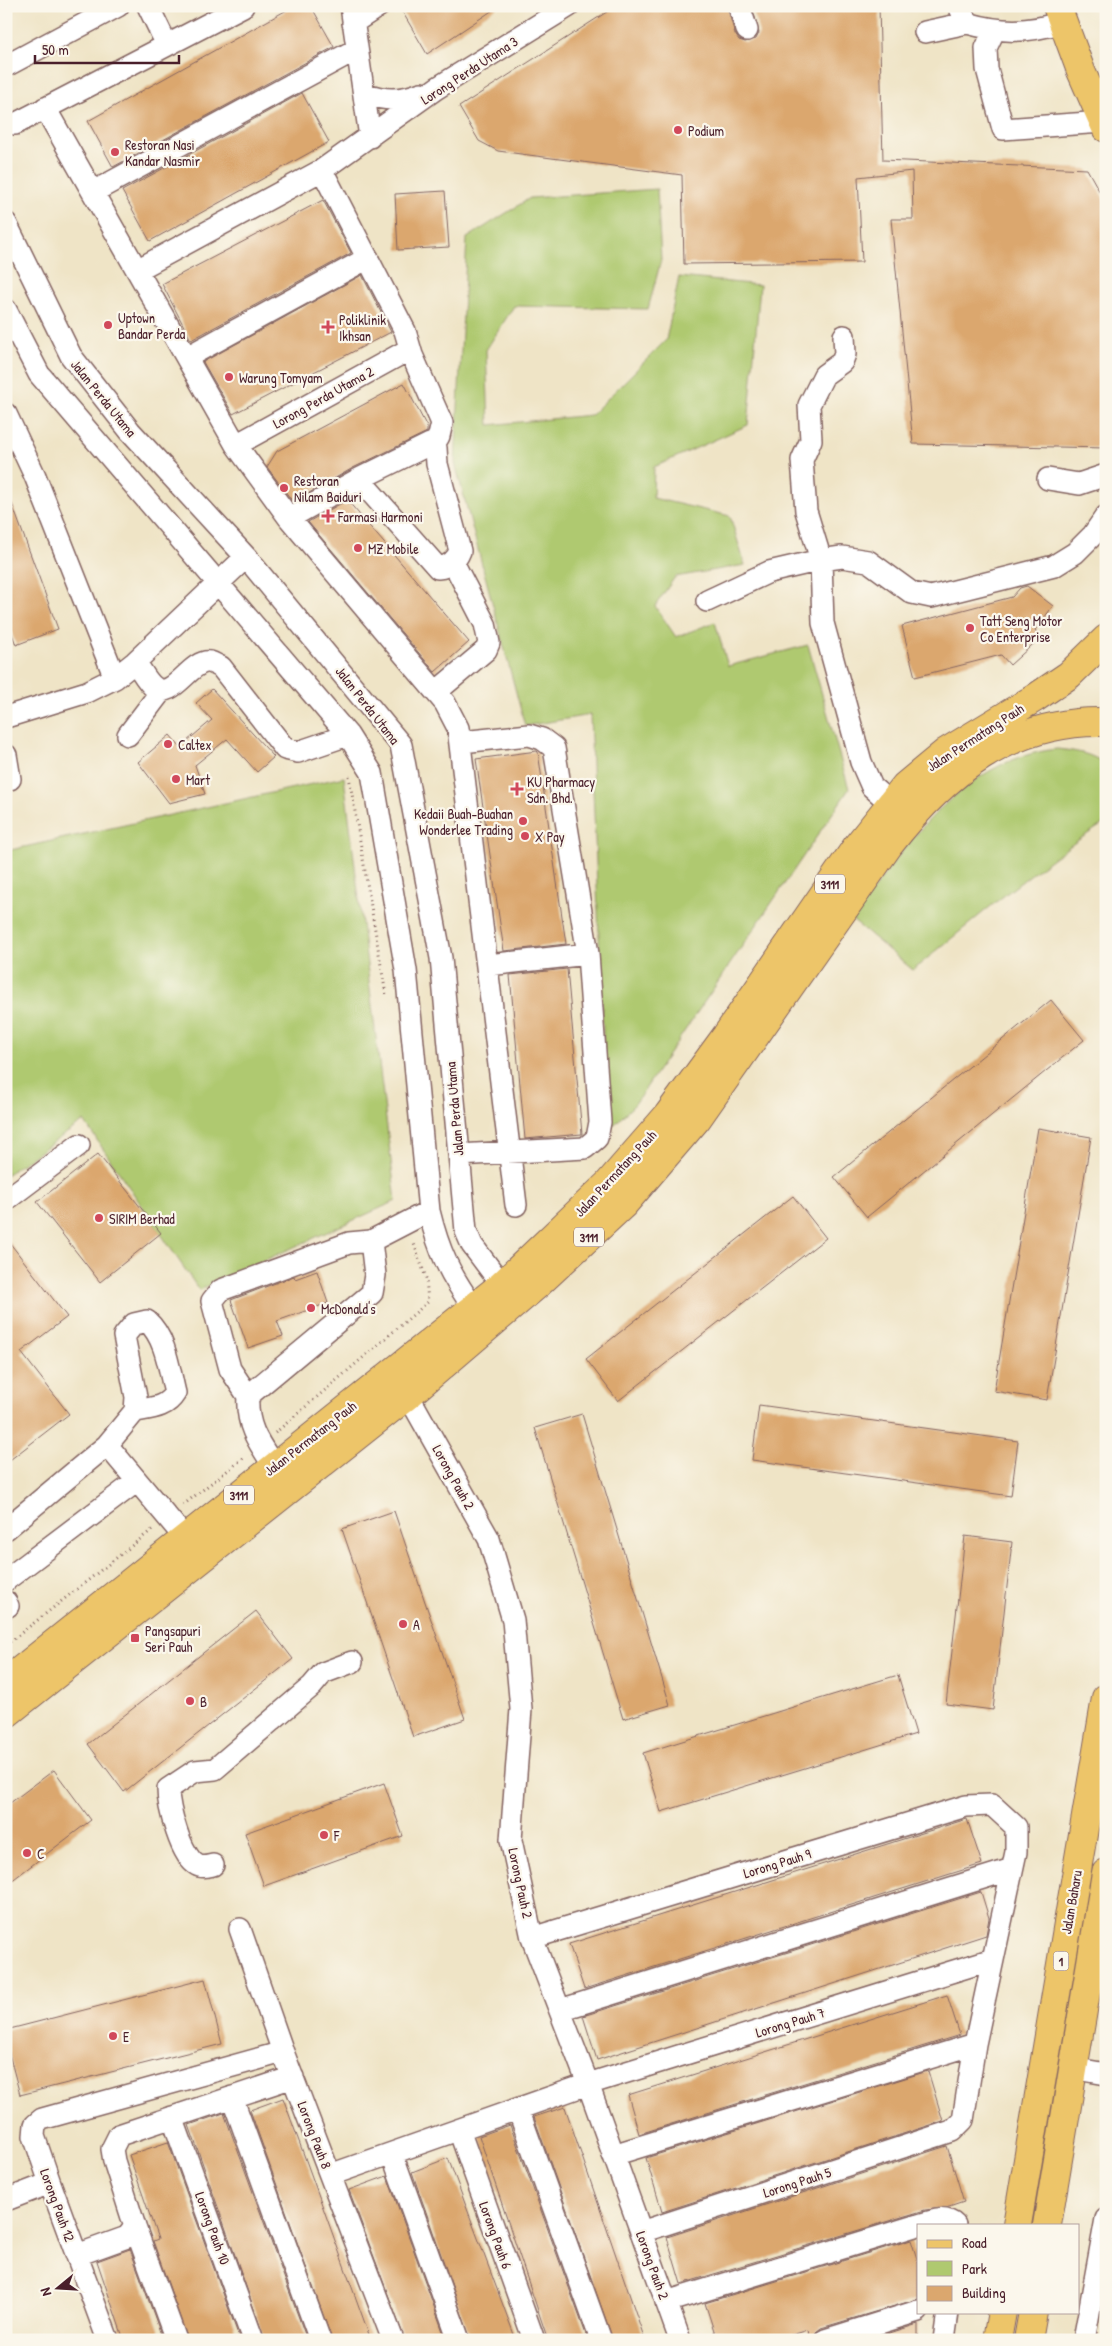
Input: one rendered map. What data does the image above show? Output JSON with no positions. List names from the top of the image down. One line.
{"streets":{"main road":["Jalan Permatang Pauh","3111","Jalan Baharu","1"],"street":["Lorong Perda Utama 3","Lorong Perda Utama 2","Jalan Perda Utama","Lorong Pauh 2","Lorong Pauh 9","Lorong Pauh 7","Lorong Pauh 8","Lorong Pauh 5","Lorong Pauh 12","Lorong Pauh 10","Lorong Pauh 6"]},"crossings":[["Jalan Perda Utama","Jalan Permatang Pauh"],["Jalan Permatang Pauh","Lorong Pauh 2"],["Lorong Pauh 2","Lorong Pauh 9"],["Lorong Pauh 2","Lorong Pauh 7"],["Lorong Pauh 2","Lorong Pauh 5"],["Lorong Pauh 7","Lorong Pauh 8"],["Lorong Pauh 7","Lorong Pauh 6"],["Lorong Pauh 8","Lorong Pauh 12"]],"places":{"other":["Podium","Restoran Nasi Kandar Nasmir","Uptown Bandar Perda","Warung Tomyam","Restoran Nilam Baiduri","MZ Mobile","Tatt Seng Motor Co Enterprise","Caltex","Mart","Kedaii Buah-Buahan Wonderlee Trading","X Pay","SIRIM Berhad","McDonald's","A","B","F","C","E"],"health":["Poliklinik Ikhsan","Farmasi Harmoni","KU Pharmacy Sdn. Bhd."],"transit":["Pangsapuri Seri Pauh"]},"legend":["Road","Park","Building"],"scale_bar":"50 m","north":"left"}
